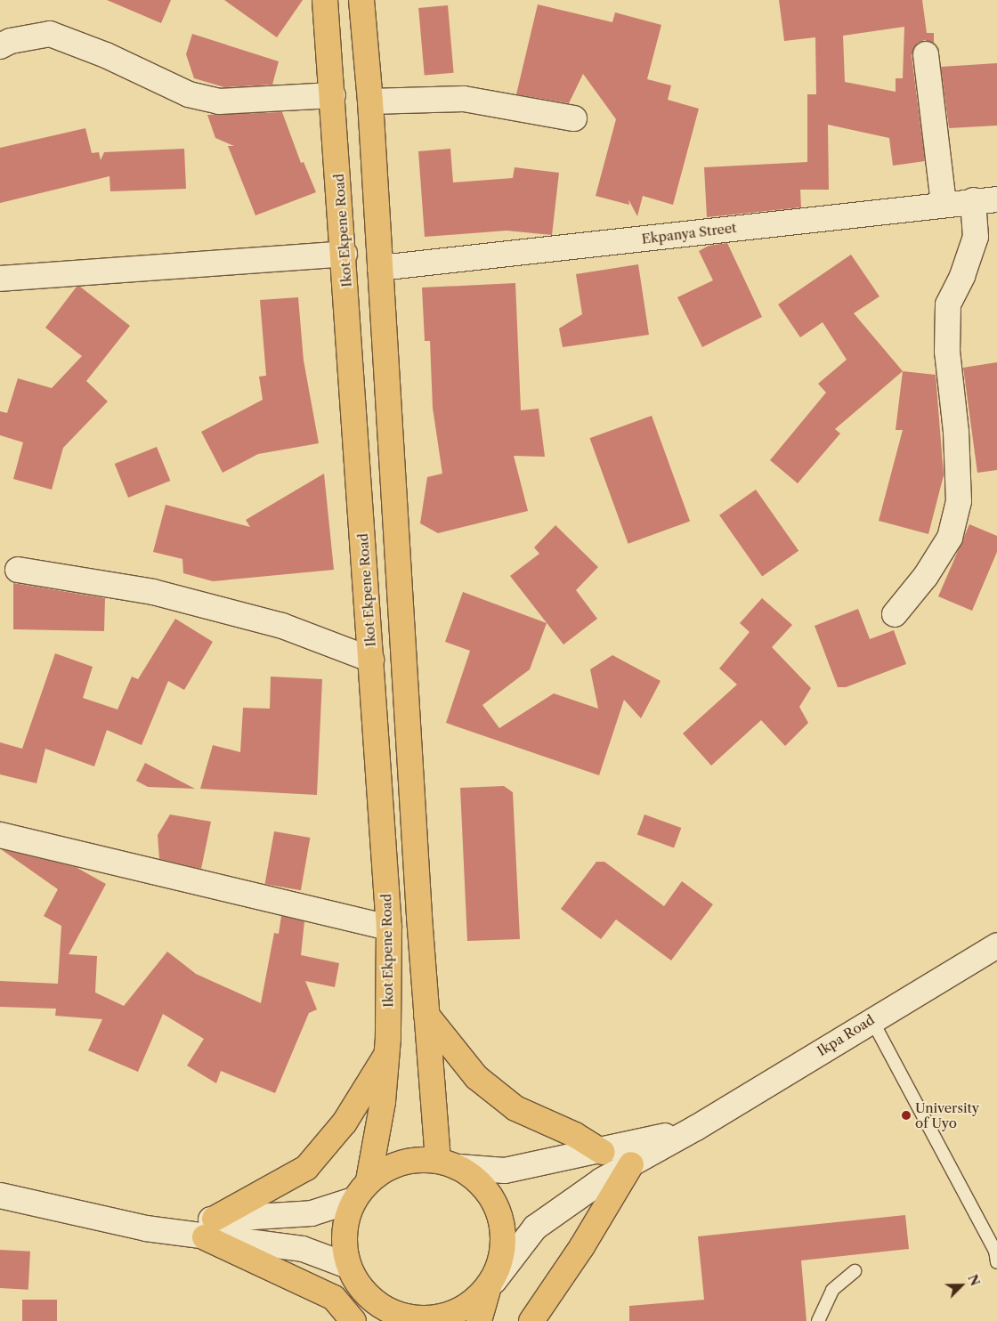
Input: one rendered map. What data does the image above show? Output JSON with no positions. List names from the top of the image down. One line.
{"streets":{"highway":["Ikot Ekpene Road"],"street":["Ekpanya Street","Ikpa Road"]},"places":["University of Uyo"],"north":"top right"}
